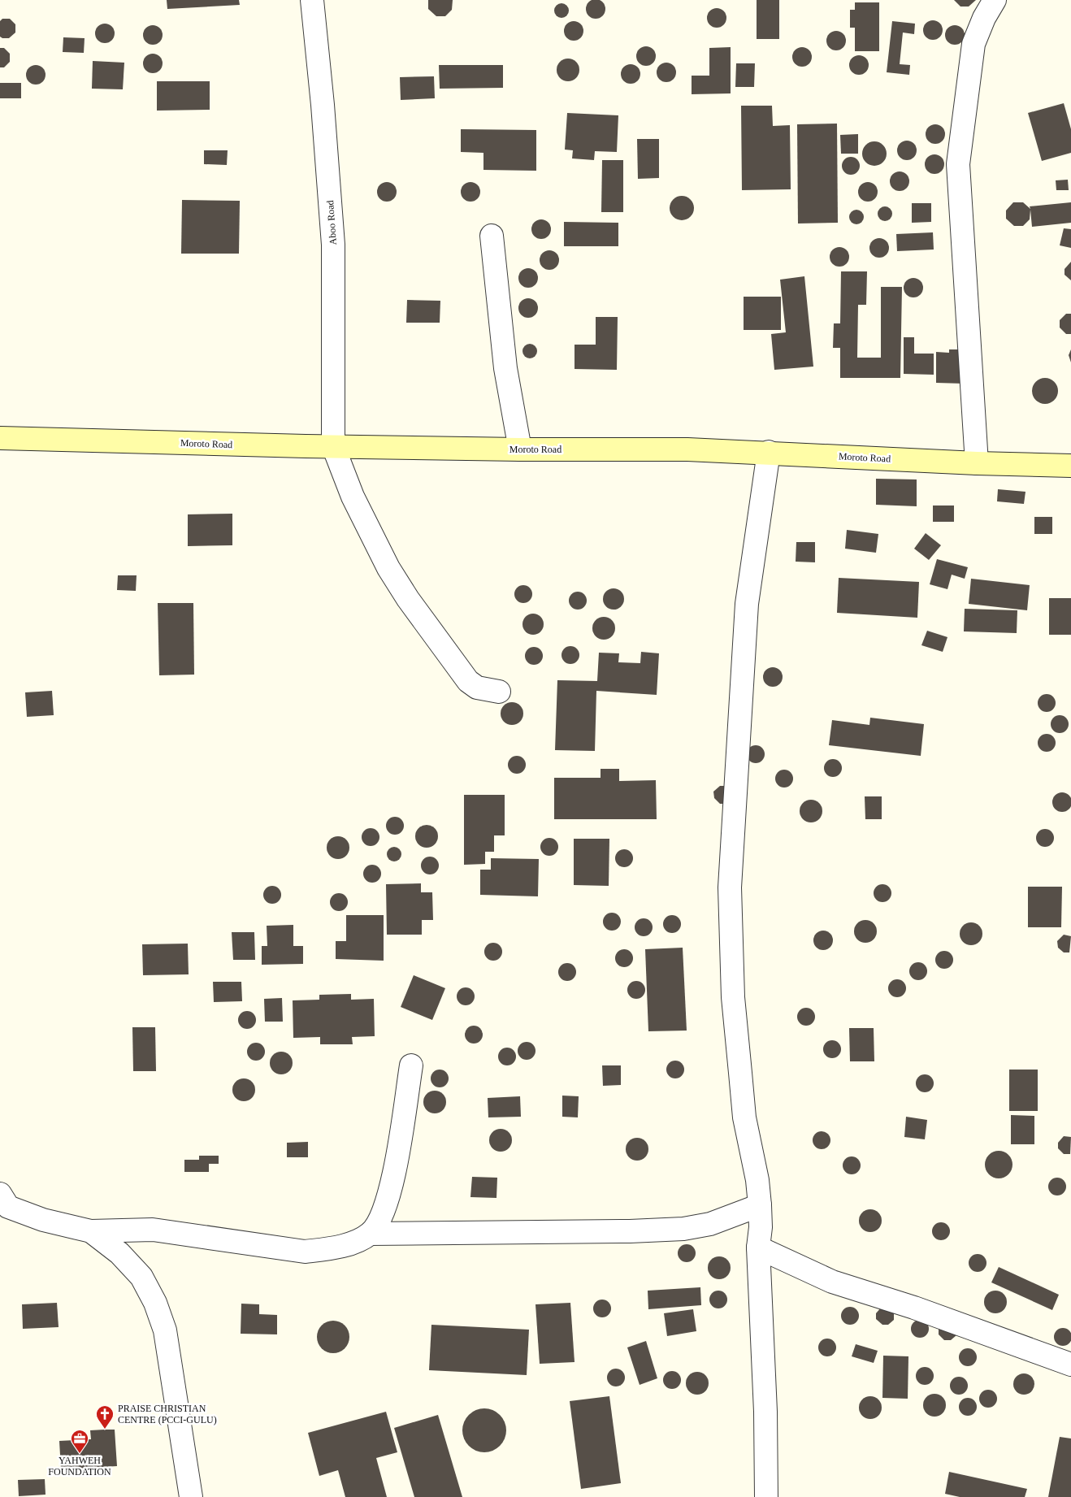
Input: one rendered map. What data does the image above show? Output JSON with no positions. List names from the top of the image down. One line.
{"streets":{"main road":["Moroto Road"],"street":["Aboo Road"]},"crossings":[["Aboo Road","Moroto Road"]],"places":{"church":["PRAISE CHRISTIAN CENTRE (PCCI-GULU)"],"office":["YAHWEH FOUNDATION"]}}
